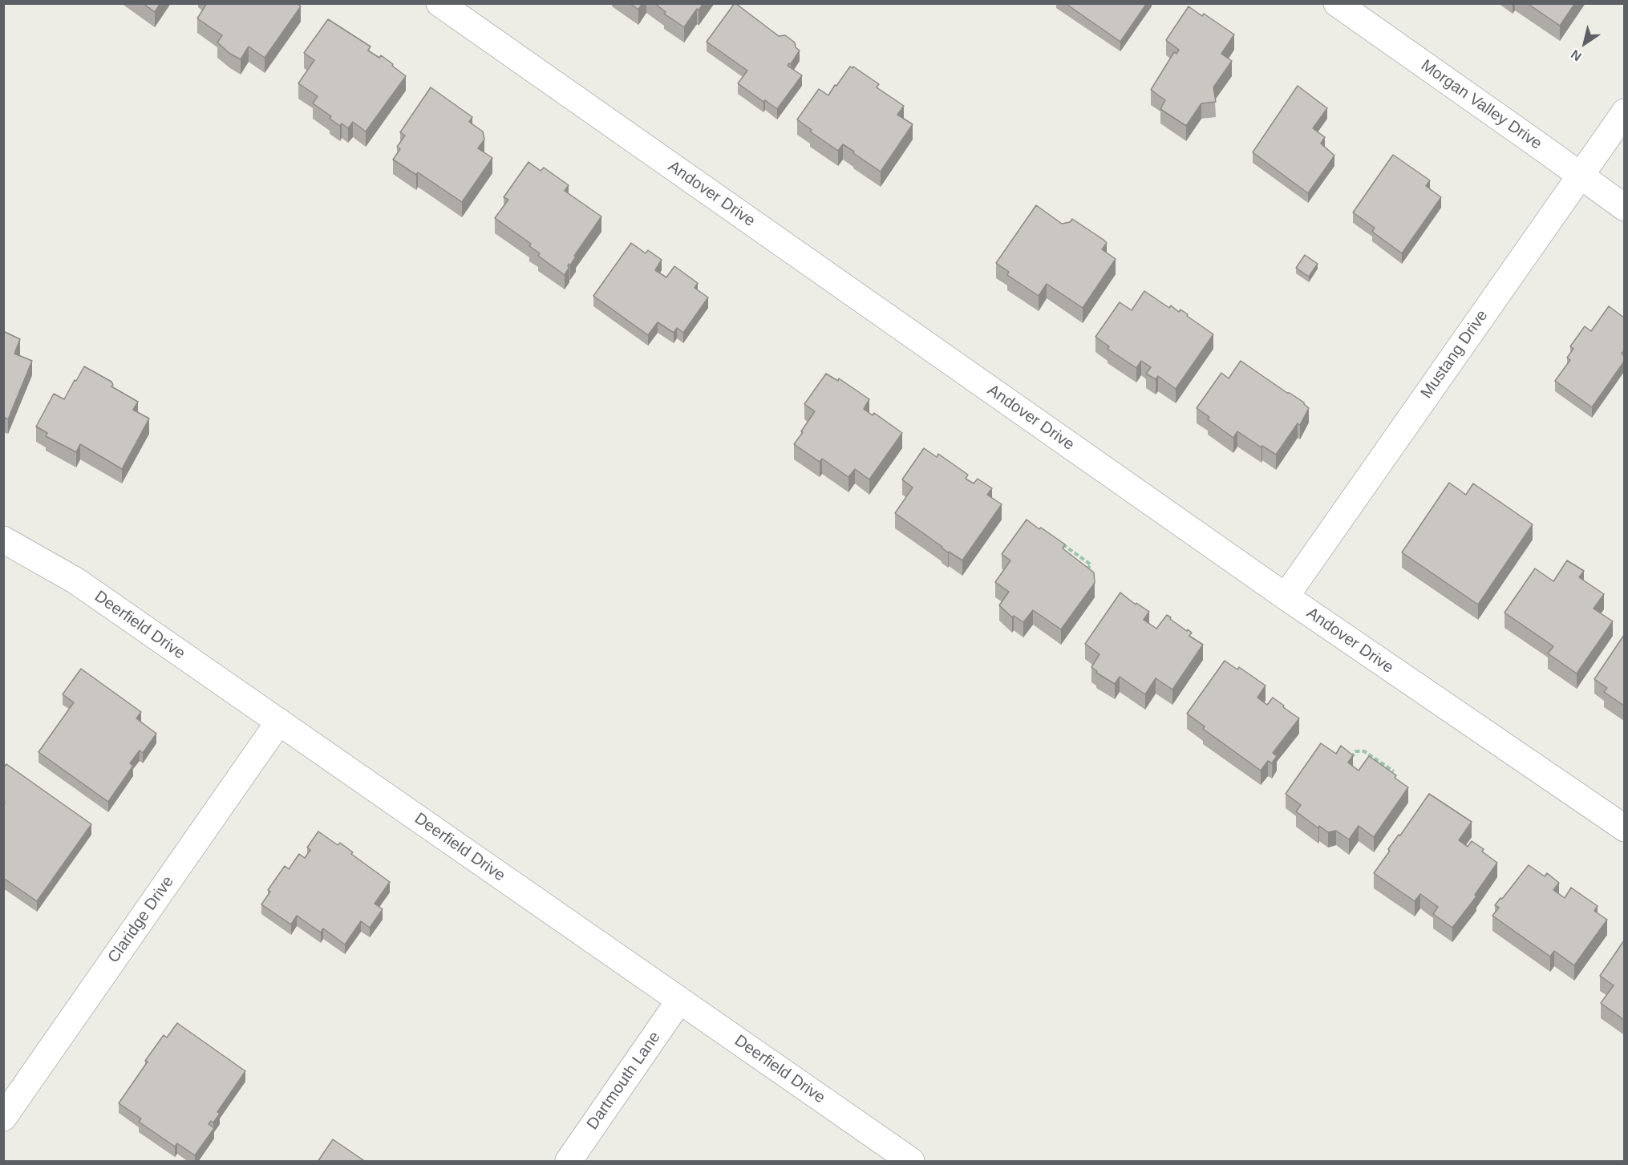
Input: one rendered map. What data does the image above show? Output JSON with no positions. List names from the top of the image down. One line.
{"streets":{"street":["Morgan Valley Drive","Andover Drive","Mustang Drive","Deerfield Drive","Claridge Drive","Dartmouth Lane"]},"crossings":[["Morgan Valley Drive","Mustang Drive"],["Andover Drive","Mustang Drive"],["Deerfield Drive","Claridge Drive"],["Deerfield Drive","Dartmouth Lane"]],"north":"bottom left"}
